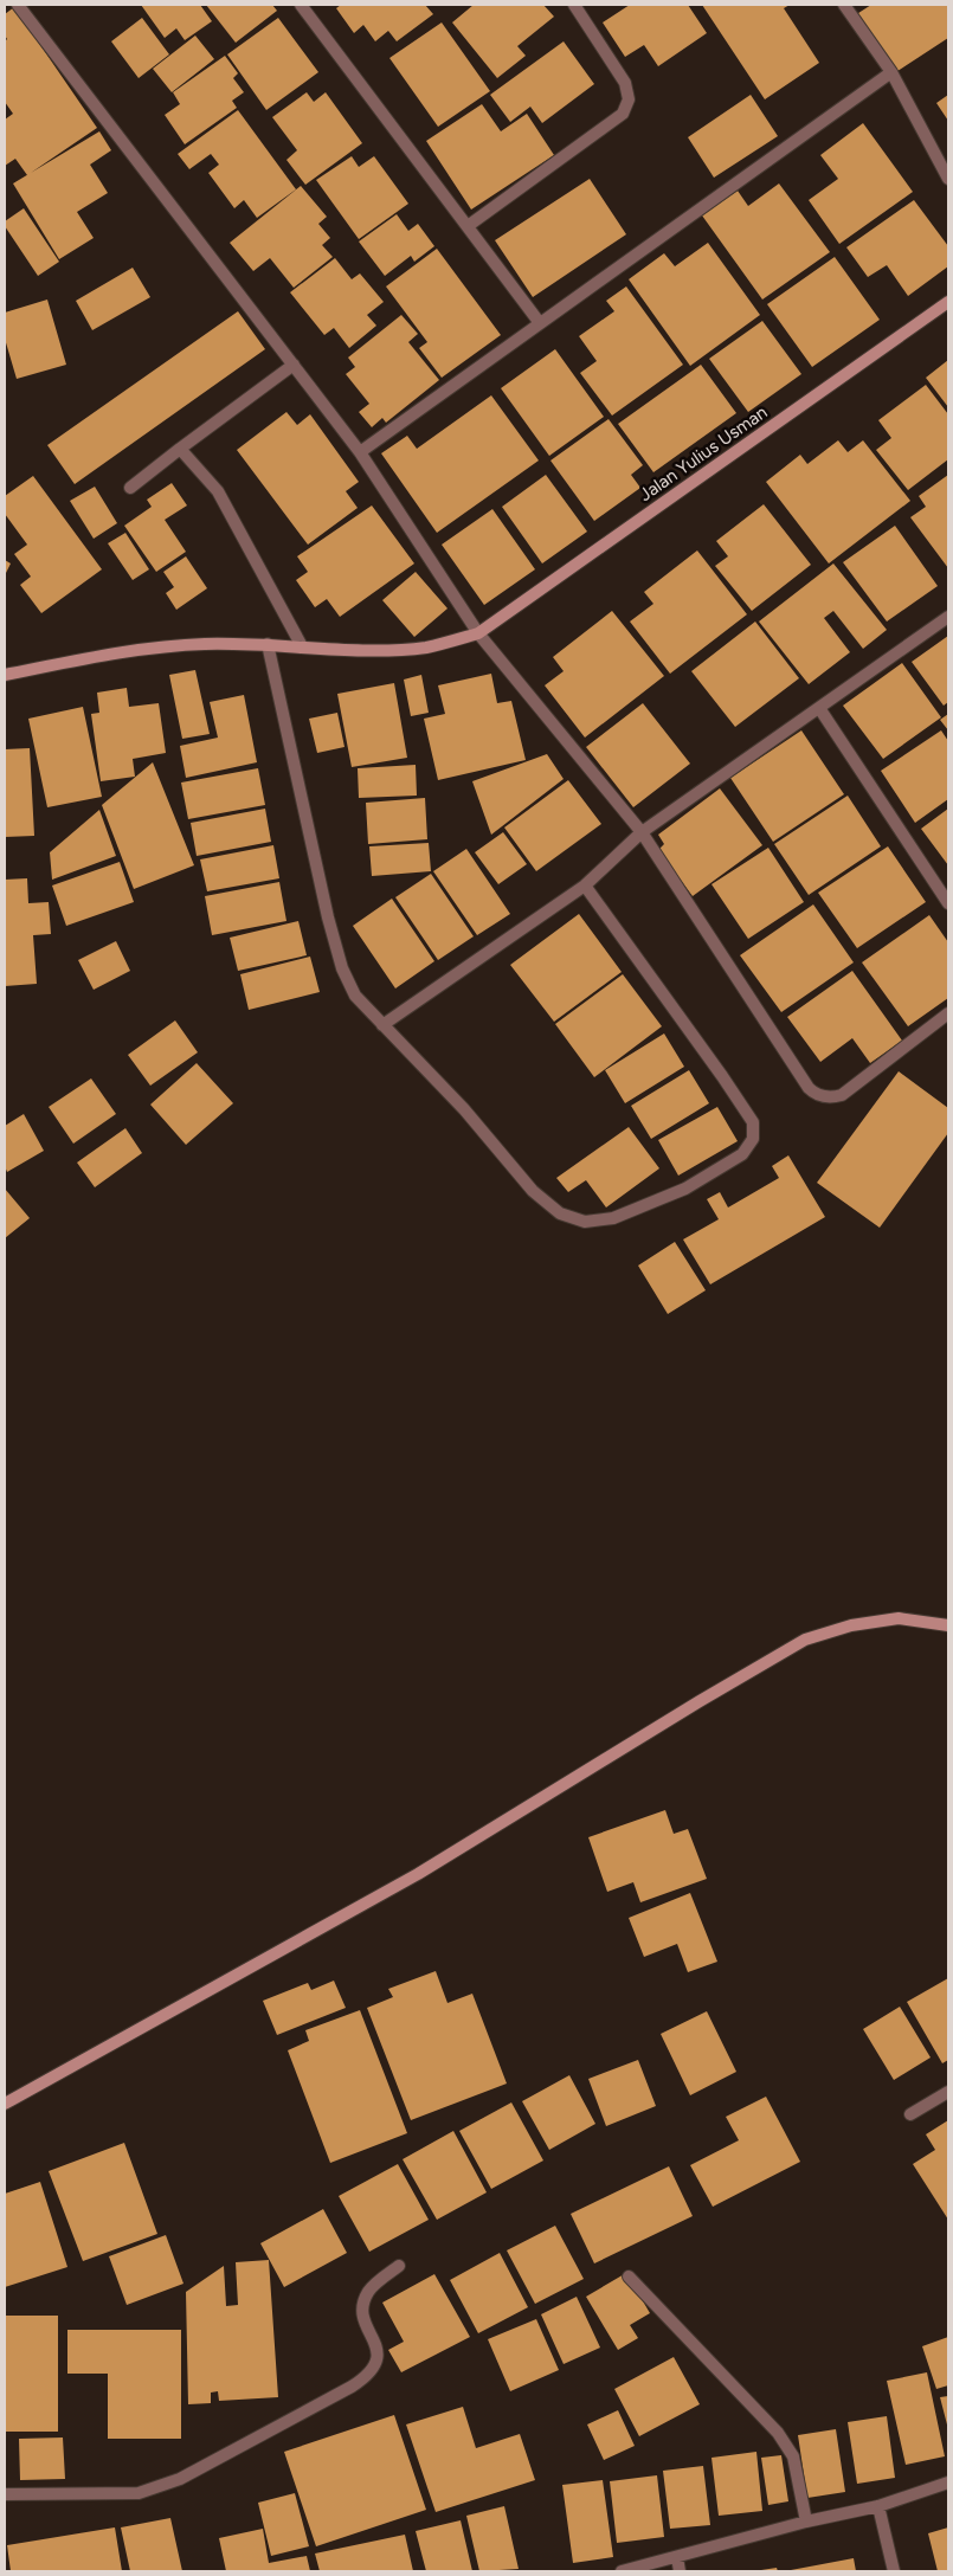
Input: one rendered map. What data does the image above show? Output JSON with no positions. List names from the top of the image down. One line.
{"streets":{"street":["Jalan Yulius Usman"]}}
